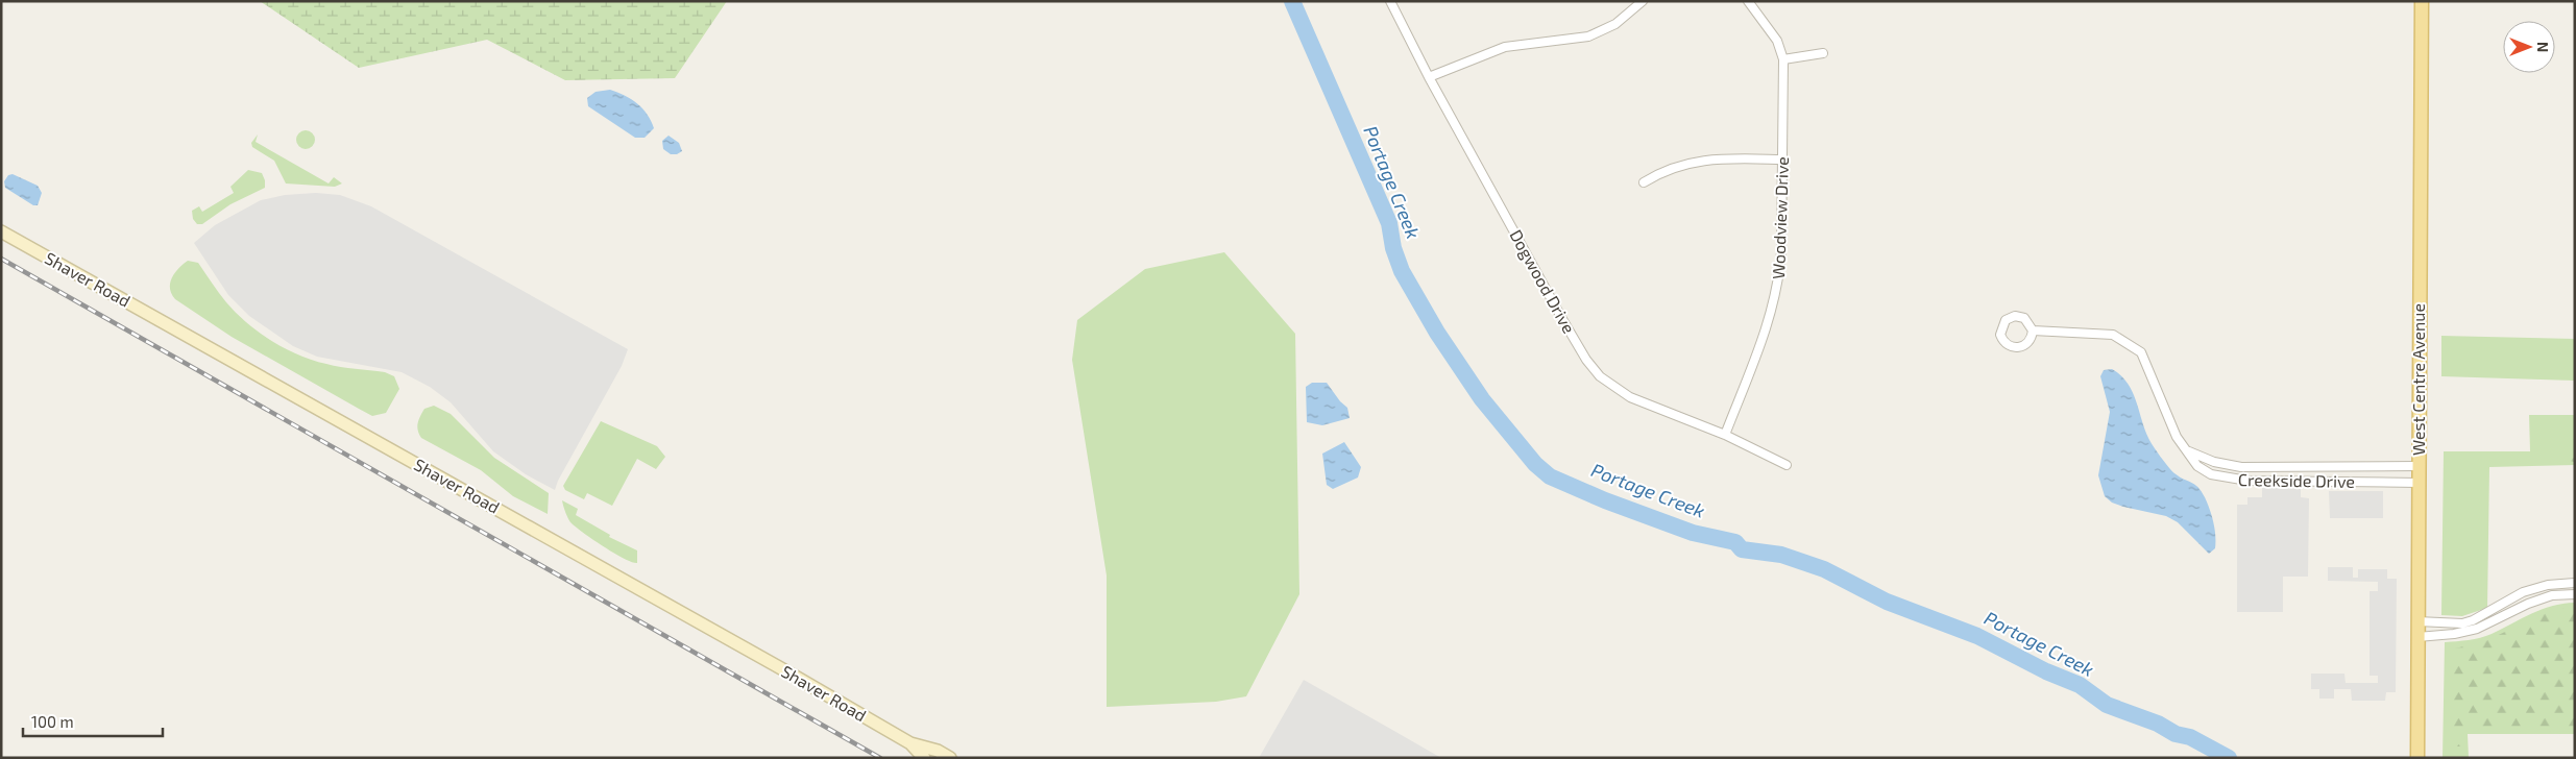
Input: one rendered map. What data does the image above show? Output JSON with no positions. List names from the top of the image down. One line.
{"streets":{"main road":["Shaver Road","West Centre Avenue"],"street":["Woodview Drive","Dogwood Drive","Creekside Drive"]},"crossings":[["Woodview Drive","Dogwood Drive"],["West Centre Avenue","Creekside Drive"]],"water":["Portage Creek"],"scale_bar":"100 m","north":"right"}
